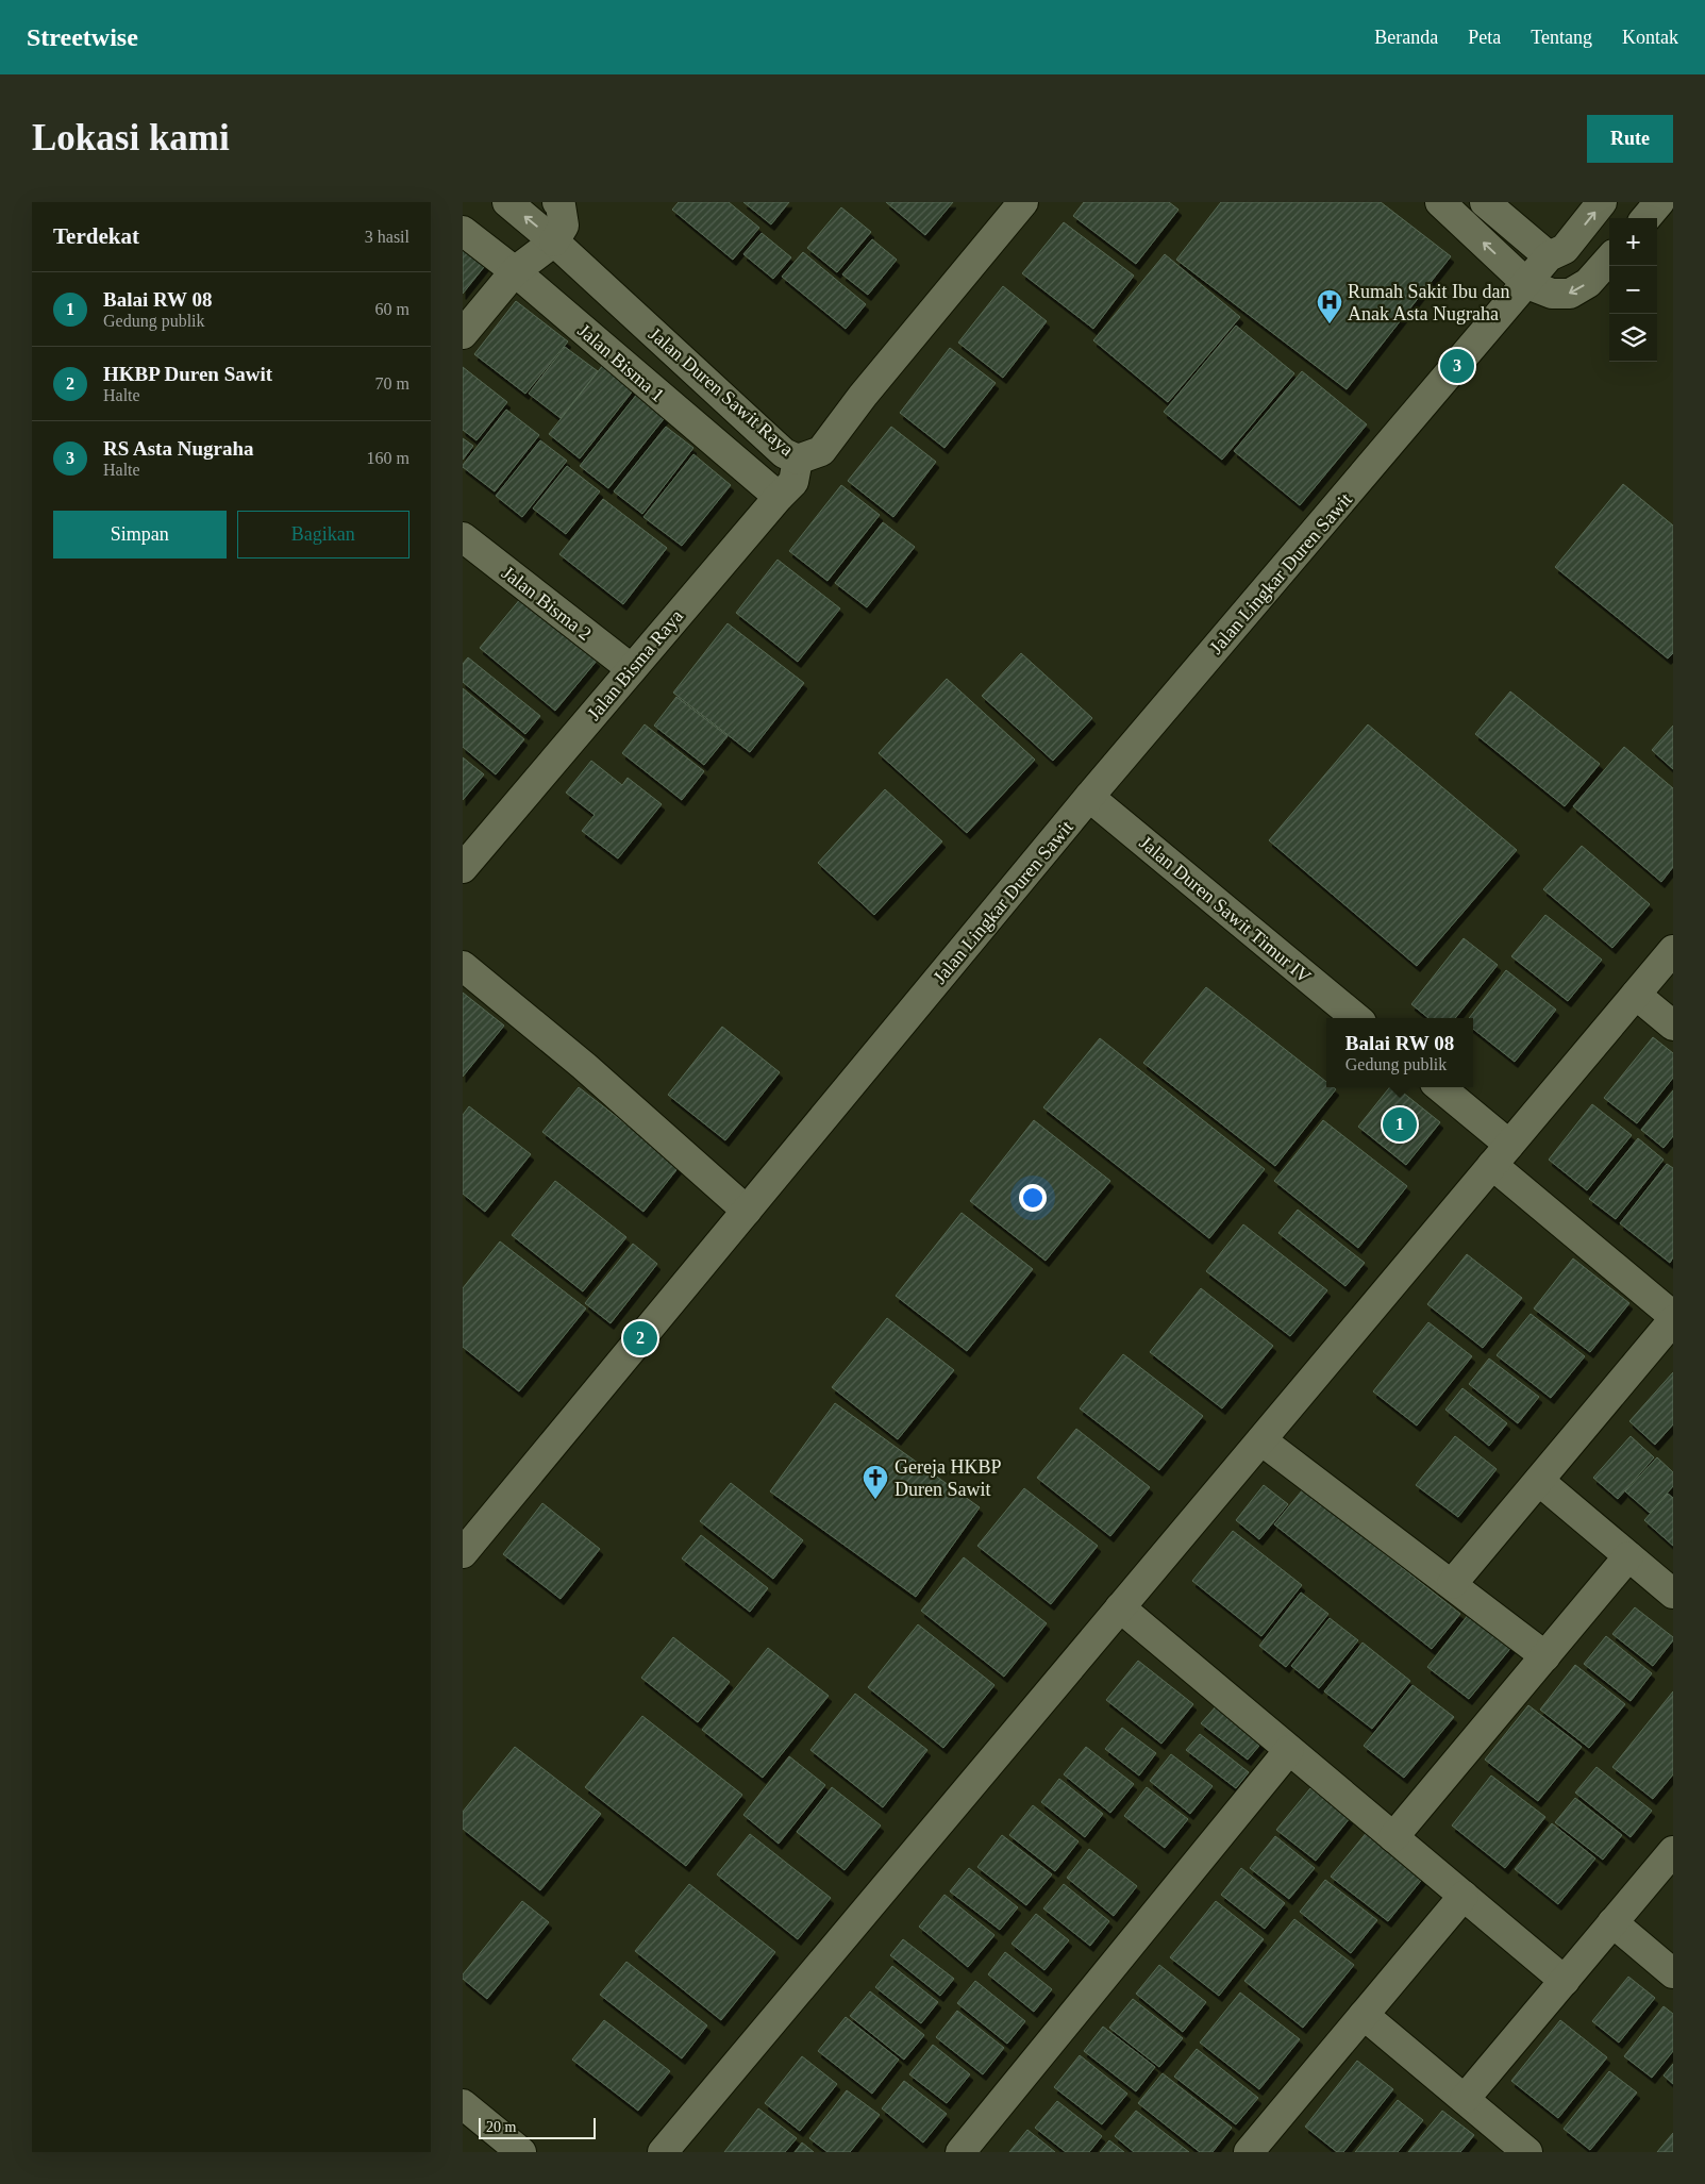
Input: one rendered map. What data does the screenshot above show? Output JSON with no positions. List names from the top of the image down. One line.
{"streets":{"street":["Jalan Bisma 1","Jalan Duren Sawit Raya","Jalan Lingkar Duren Sawit","Jalan Bisma 2","Jalan Bisma Raya","Jalan Duren Sawit Timur IV"]},"crossings":[["Jalan Bisma 1","Jalan Bisma Raya"],["Jalan Duren Sawit Raya","Jalan Bisma Raya"],["Jalan Lingkar Duren Sawit","Jalan Duren Sawit Timur IV"],["Jalan Bisma 2","Jalan Bisma Raya"]],"places":{"hospital":["Rumah Sakit Ibu dan Anak Asta Nugraha"],"church":["Gereja HKBP Duren Sawit"]},"scale_bar":"20 m","page":{"header":"Streetwise","nav":["Beranda","Peta","Tentang","Kontak"],"buttons":["Rute",["Simpan","Bagikan"]],"title":"Lokasi kami","heading":["Terdekat","3 hasil"],"map_buttons":["+","−"],"list":[{"mark":"1","name":"Balai RW 08","note":"Gedung publik","value":"60 m"},{"mark":"2","name":"HKBP Duren Sawit","note":"Halte","value":"70 m"},{"mark":"3","name":"RS Asta Nugraha","note":"Halte","value":"160 m"}],"pins":["3","1","2"],"popup":["Balai RW 08","Gedung publik"],"scale":"20 m"}}
